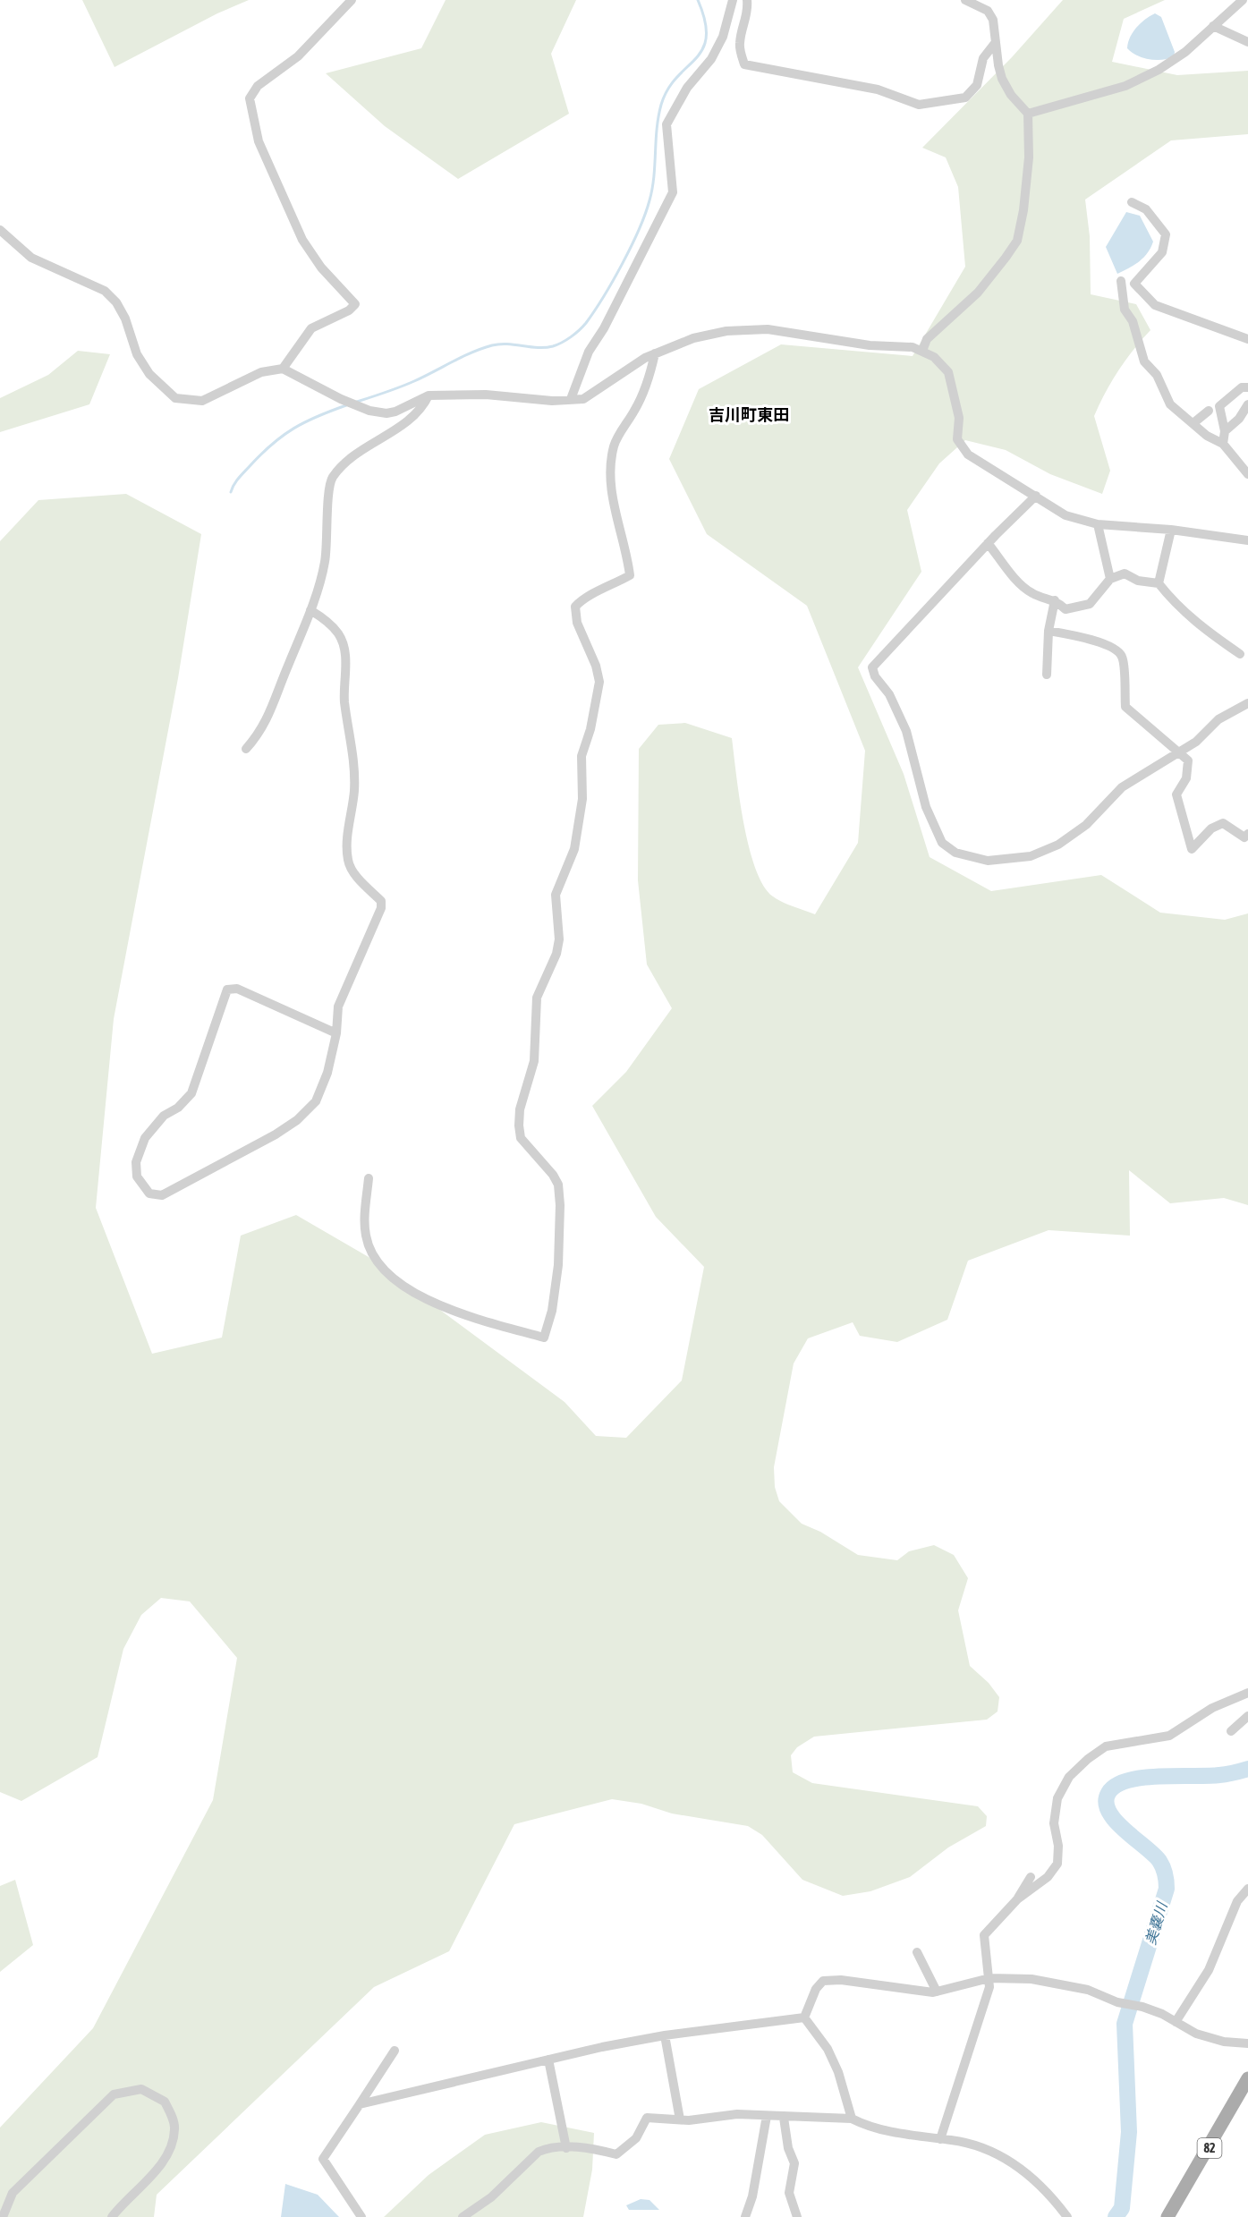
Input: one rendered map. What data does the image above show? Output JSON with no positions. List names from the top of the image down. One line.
{"streets":{"main road":["82"]},"districts":["吉川町東田"],"water":["美嚢川"]}
